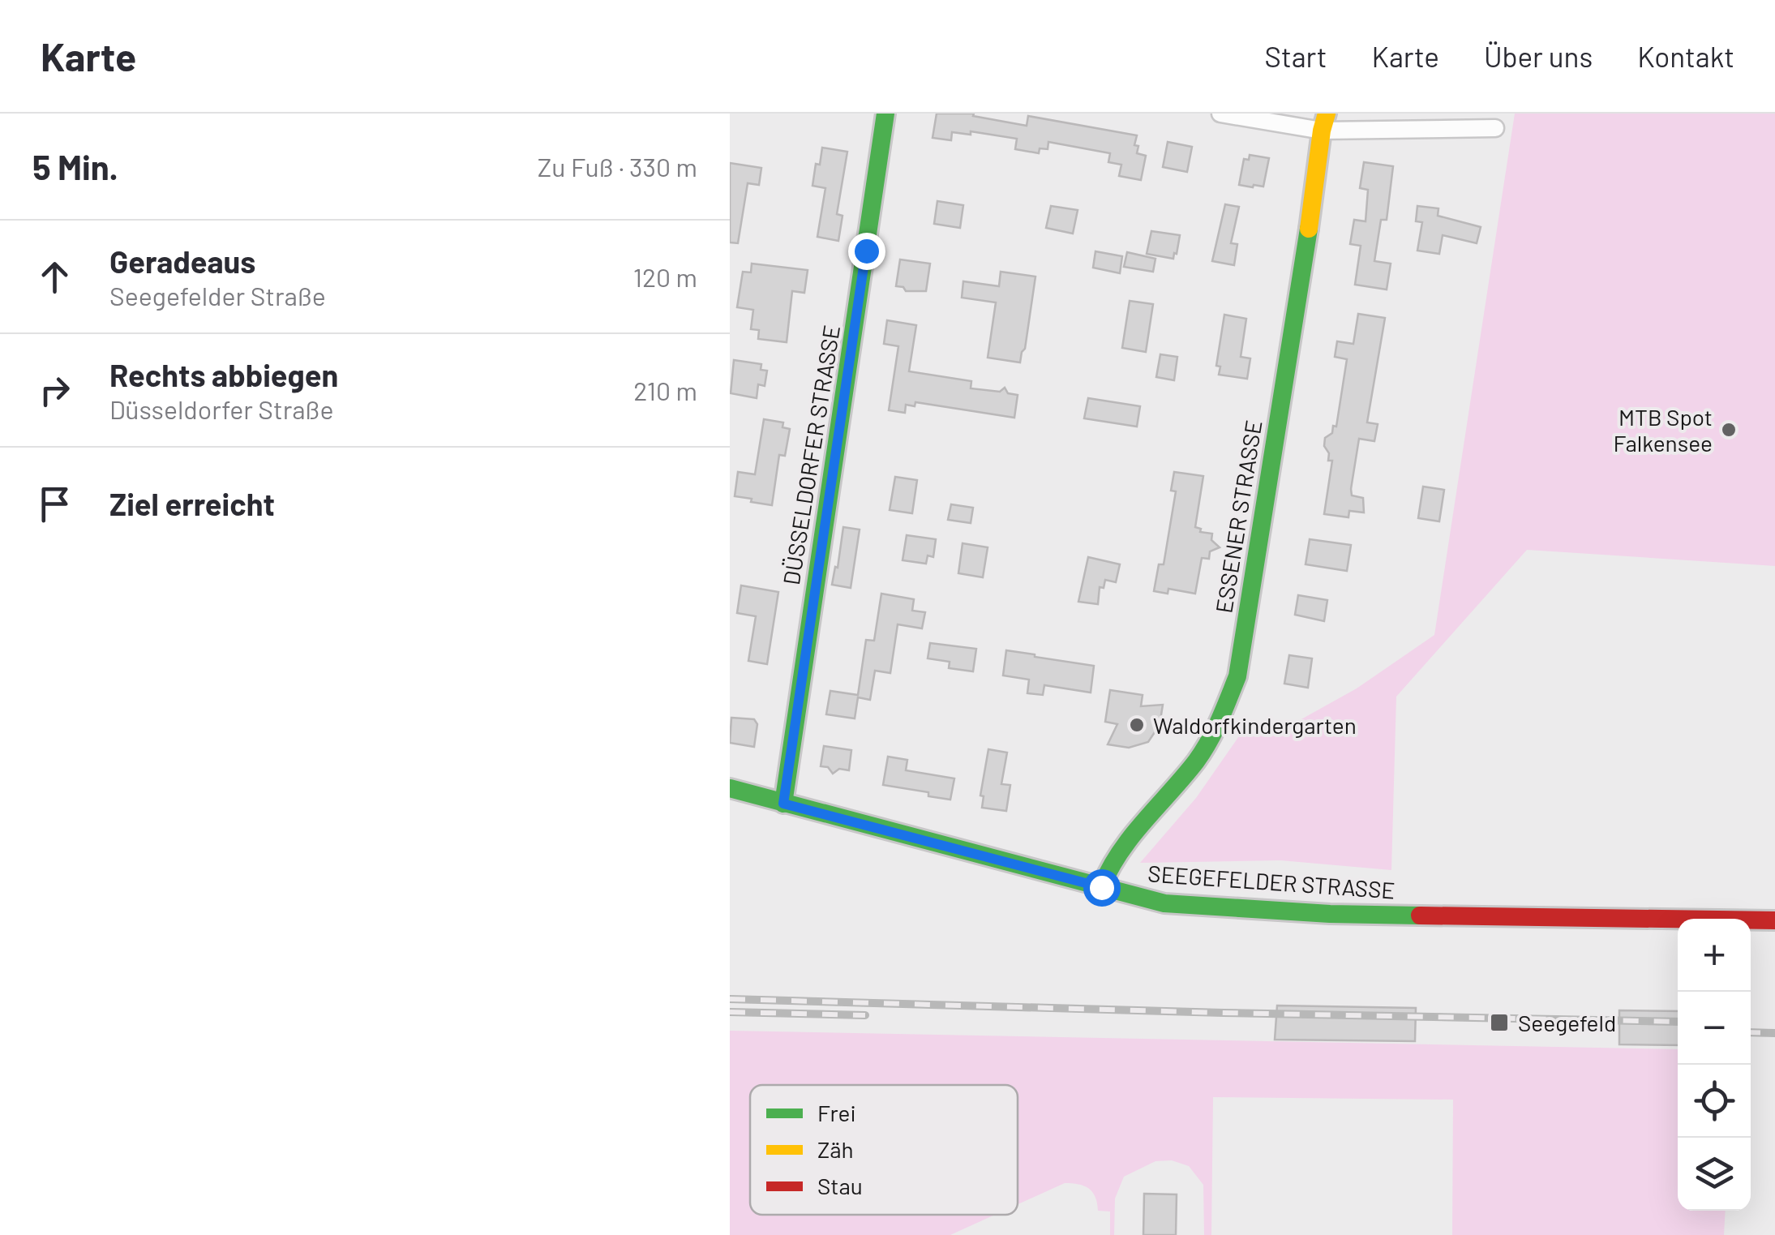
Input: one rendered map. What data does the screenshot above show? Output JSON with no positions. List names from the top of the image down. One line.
{"streets":{"street":["DÜSSELDORFER STRASSE","ESSENER STRASSE","SEEGEFELDER STRASSE"]},"crossings":[["DÜSSELDORFER STRASSE","SEEGEFELDER STRASSE"],["ESSENER STRASSE","SEEGEFELDER STRASSE"]],"places":{"other":["MTB Spot Falkensee","Waldorfkindergarten"],"transit":["Seegefeld"]},"legend":["Frei","Zäh","Stau"],"page":{"header":"Karte","nav":["Start","Karte","Über uns","Kontakt"],"heading":["5 Min.","Zu Fuß · 330 m"],"list":[["Geradeaus","Seegefelder Straße","120 m"],["Rechts abbiegen","Düsseldorfer Straße","210 m"],"Ziel erreicht"],"map_buttons":["+","−"]}}
